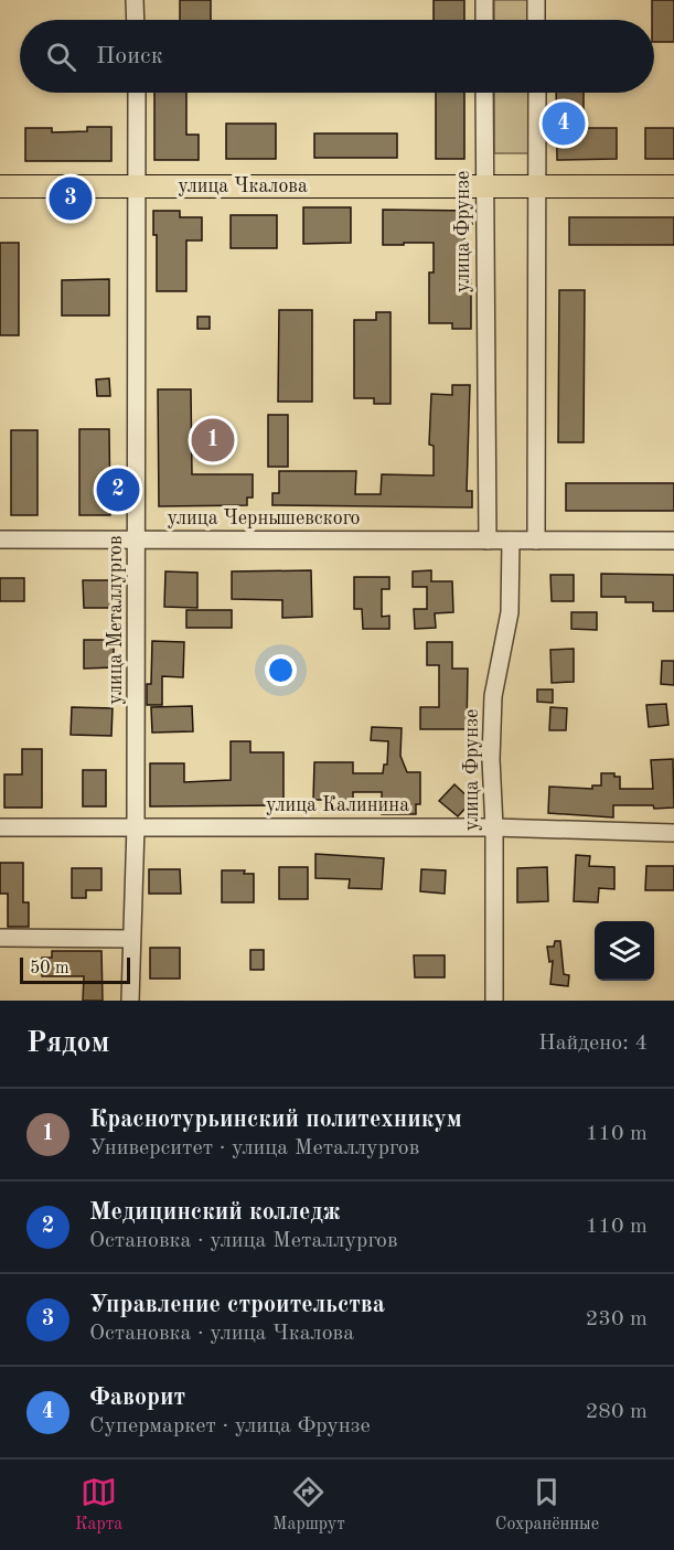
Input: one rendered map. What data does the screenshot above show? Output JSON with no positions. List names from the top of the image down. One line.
{"streets":{"main road":["улица Чкалова"],"street":["улица Фрунзе","улица Чернышевского","улица Металлургов","улица Калинина"]},"crossings":[["улица Чкалова","улица Фрунзе"],["улица Чкалова","улица Металлургов"],["улица Фрунзе","улица Чернышевского"],["улица Фрунзе","улица Калинина"],["улица Чернышевского","улица Металлургов"],["улица Металлургов","улица Калинина"]],"scale_bar":"50 m","page":{"search":"Поиск","pins":["4","3","1","2"],"scale":"50 m","heading":["Рядом","Найдено: 4"],"list":[{"mark":"1","name":"Краснотурьинский политехникум","note":"Университет · улица Металлургов","value":"110 m"},{"mark":"2","name":"Медицинский колледж","note":"Остановка · улица Металлургов","value":"110 m"},{"mark":"3","name":"Управление строительства","note":"Остановка · улица Чкалова","value":"230 m"},{"mark":"4","name":"Фаворит","note":"Супермаркет · улица Фрунзе","value":"280 m"}],"nav":["Карта","Маршрут","Сохранённые"]}}
